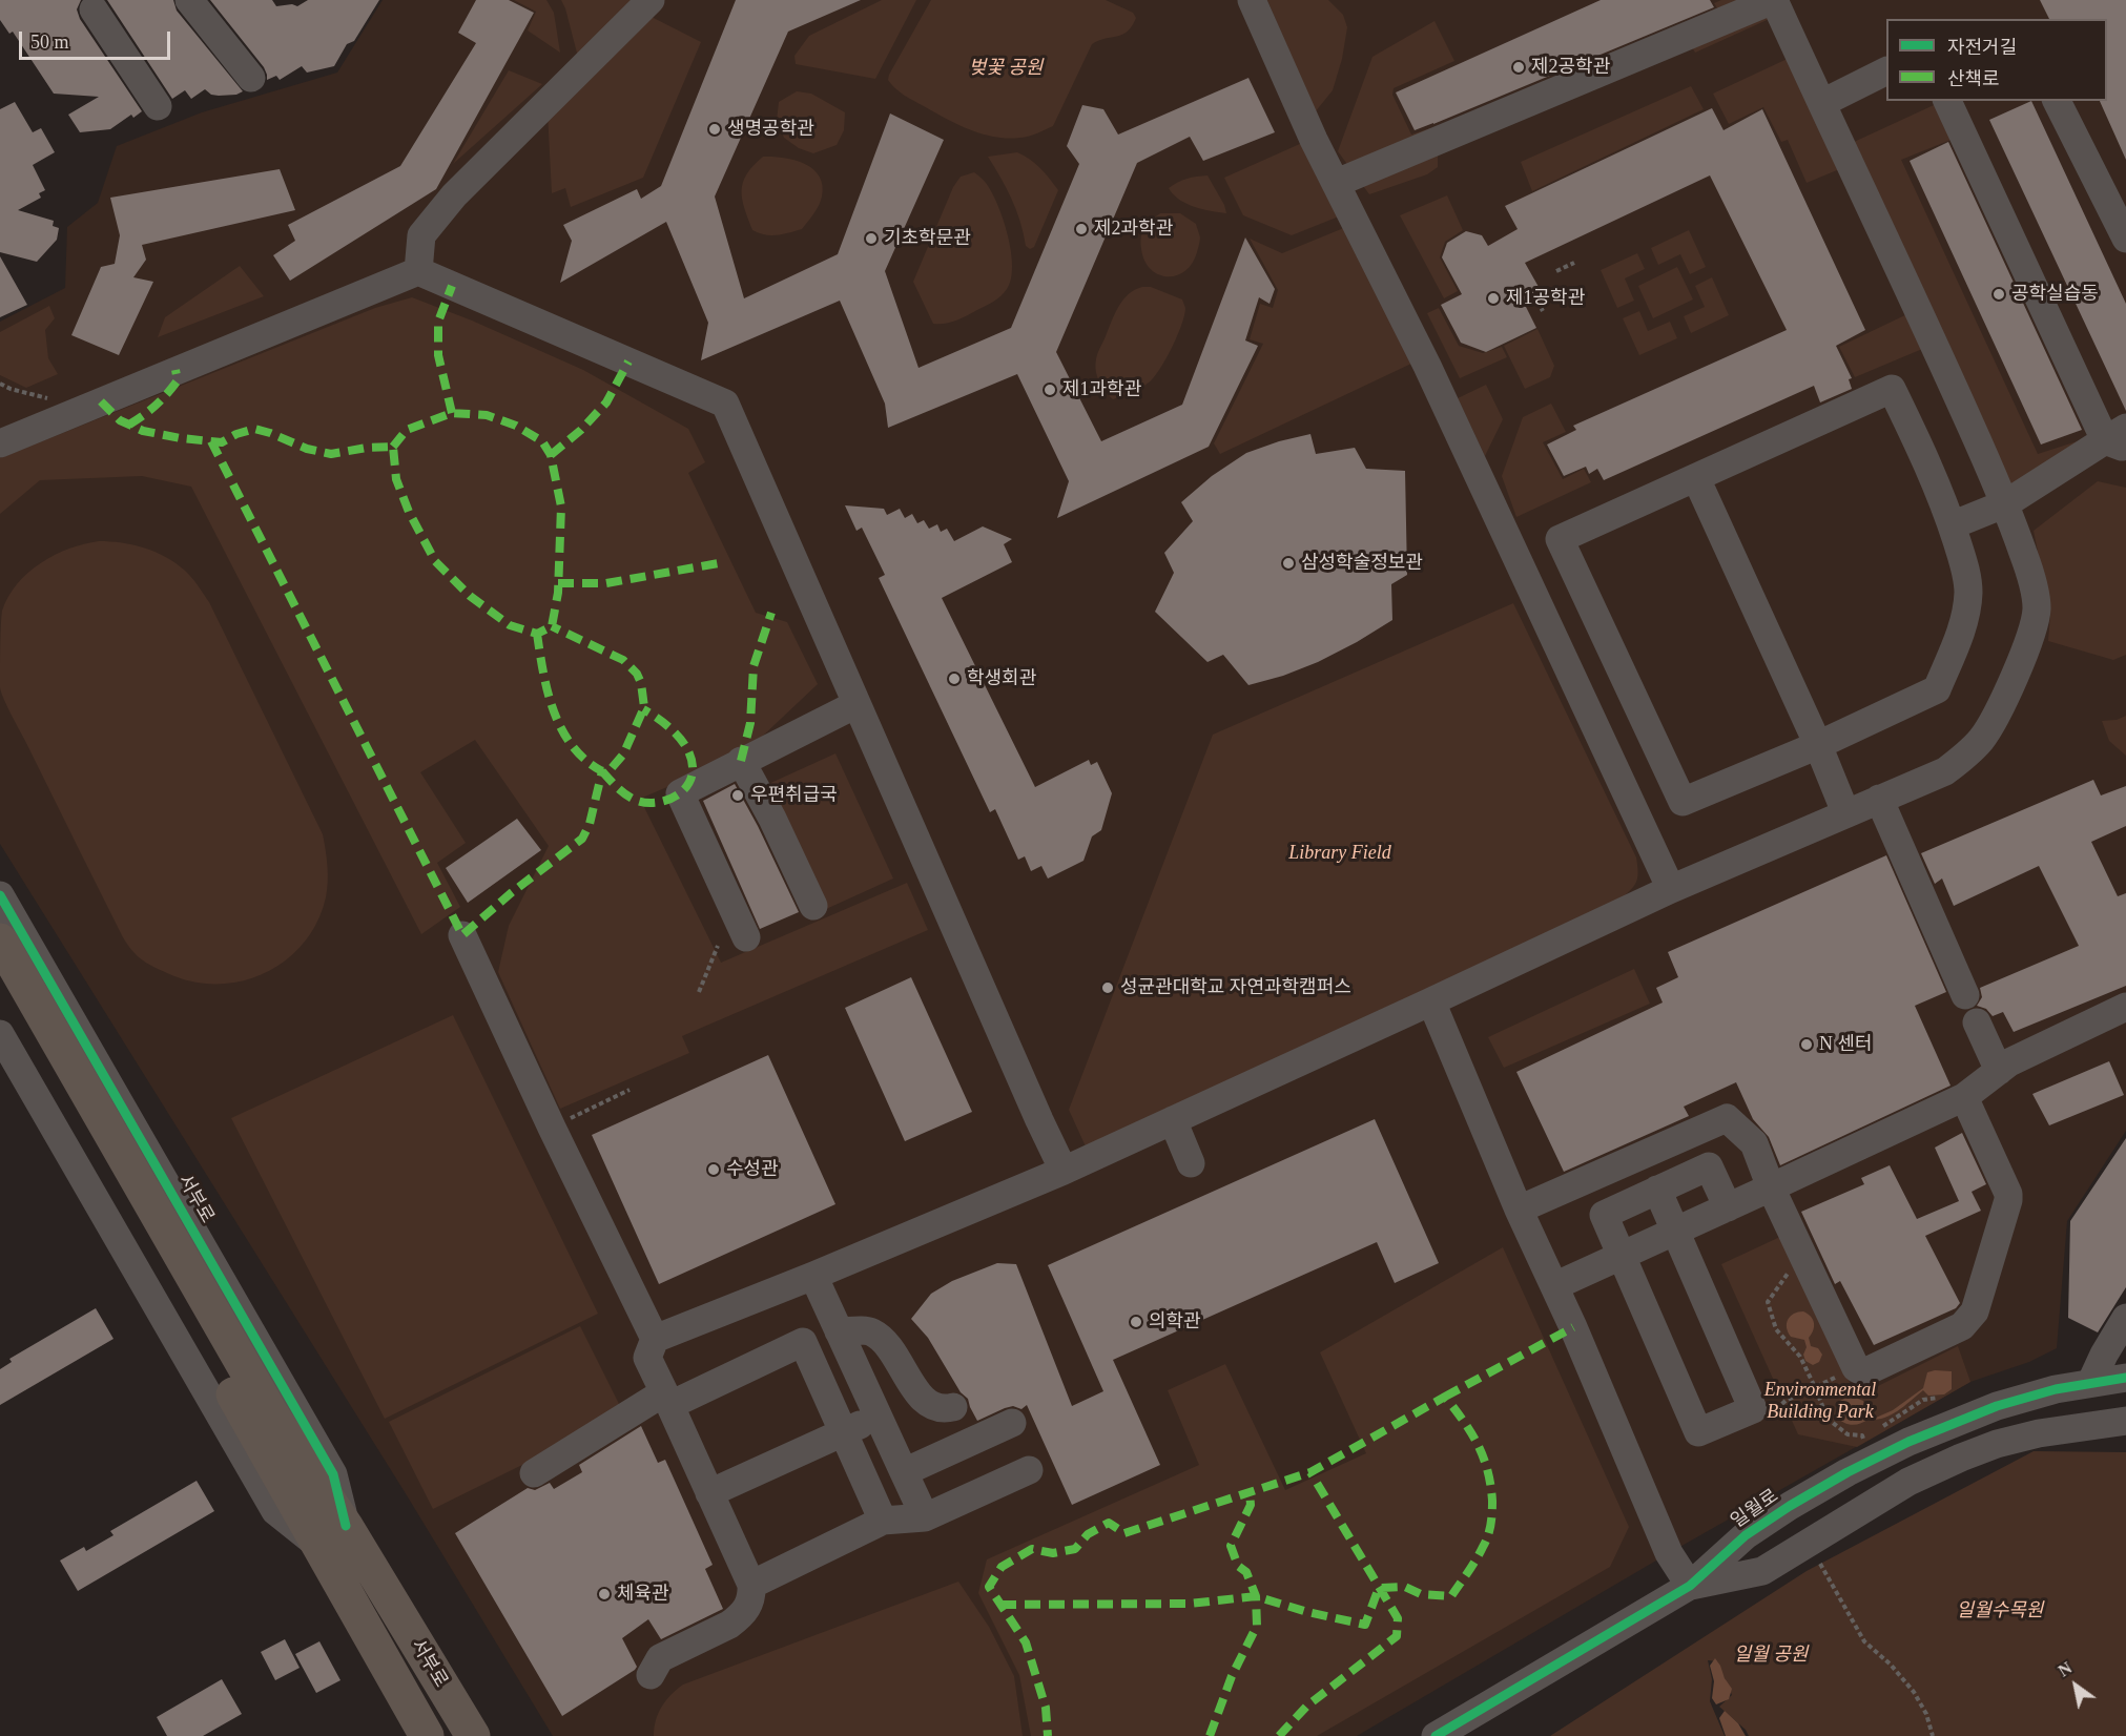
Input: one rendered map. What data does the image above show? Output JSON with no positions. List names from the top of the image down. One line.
{"streets":{"main road":["서부로"],"street":["일월로"]},"parks":["벚꽃 공원","Library Field","Environmental Building Park","일월수목원","일월 공원"],"places":["제2공학관","생명공학관","제2과학관","기초학문관","공학실습동","제1공학관","제1과학관","삼성학술정보관","학생회관","우편취급국","성균관대학교 자연과학캠퍼스","N 센터","수성관","의학관","체육관"],"legend":["자전거길","산책로"],"scale_bar":"50 m","north":"top left"}
